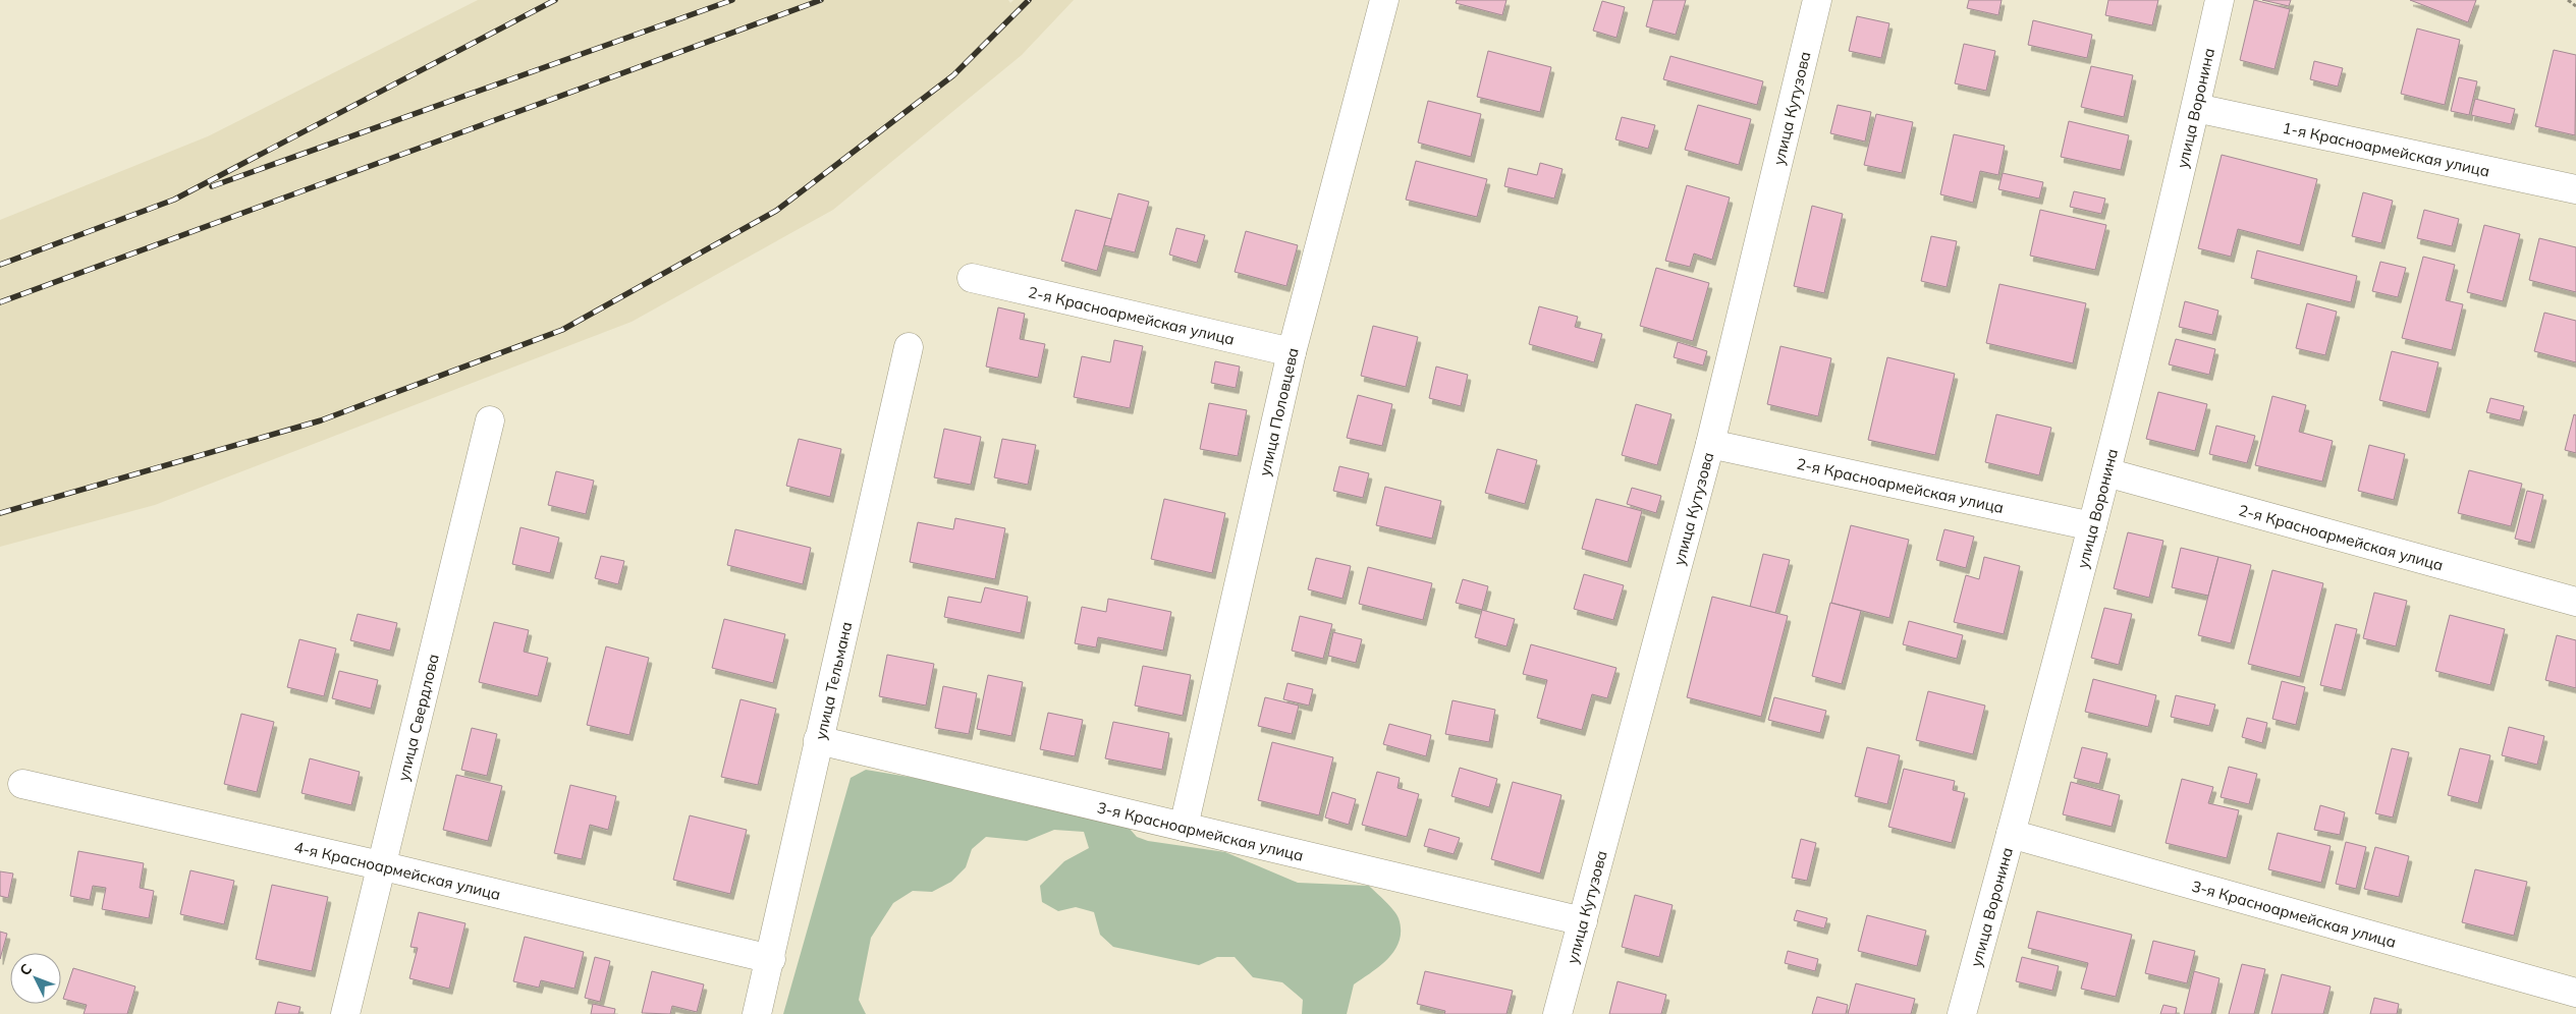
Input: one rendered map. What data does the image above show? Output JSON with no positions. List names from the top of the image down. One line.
{"streets":{"street":["улица Кутузова","улица Воронина","1-я Красноармейская улица","2-я Красноармейская улица","улица Половцева","улица Тельмана","улица Свердлова","3-я Красноармейская улица","4-я Красноармейская улица"]},"crossings":[["улица Кутузова","2-я Красноармейская улица"],["улица Кутузова","3-я Красноармейская улица"],["улица Воронина","1-я Красноармейская улица"],["улица Воронина","2-я Красноармейская улица"],["улица Воронина","3-я Красноармейская улица"],["2-я Красноармейская улица","улица Половцева"],["улица Половцева","3-я Красноармейская улица"],["улица Тельмана","3-я Красноармейская улица"],["улица Тельмана","4-я Красноармейская улица"],["улица Свердлова","4-я Красноармейская улица"]],"north":"top left"}
